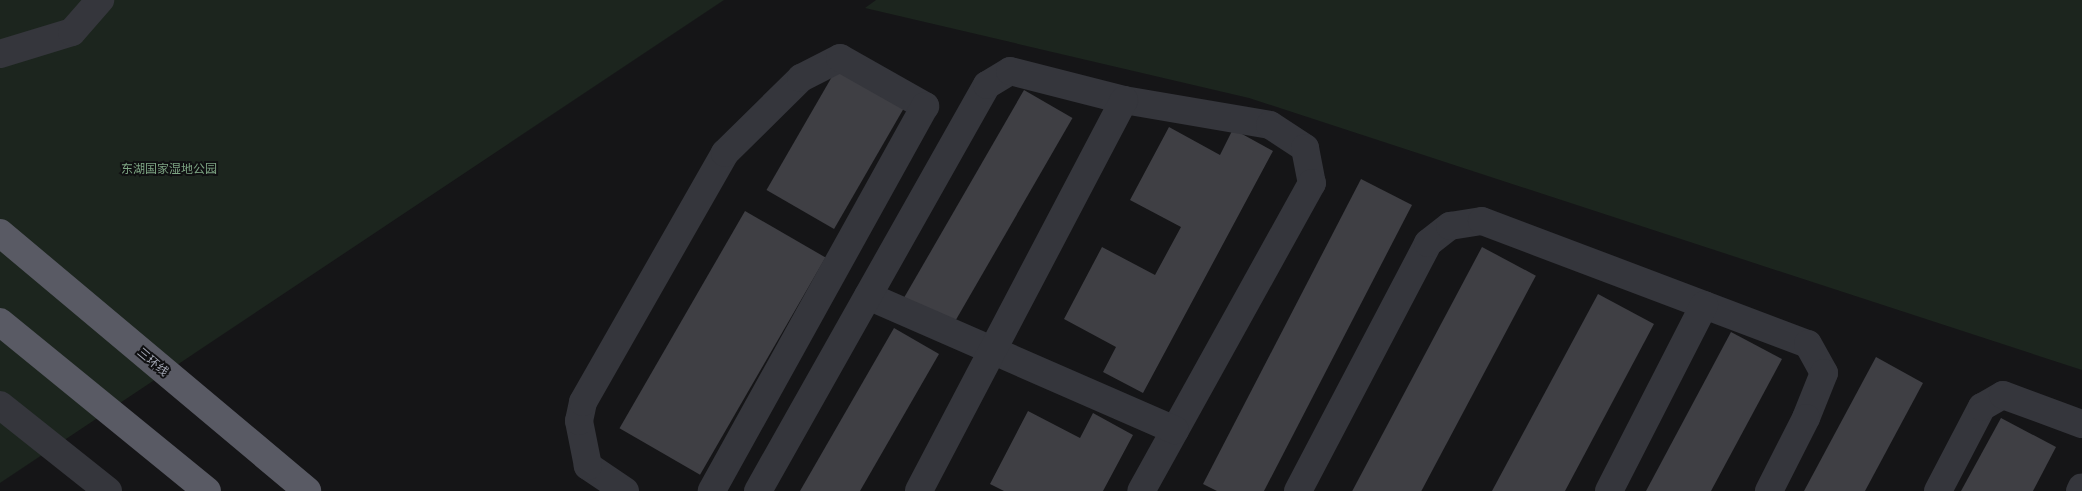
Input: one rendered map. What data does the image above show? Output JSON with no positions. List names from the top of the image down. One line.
{"streets":{"highway":["三环线"]},"parks":["东湖国家湿地公园"]}
